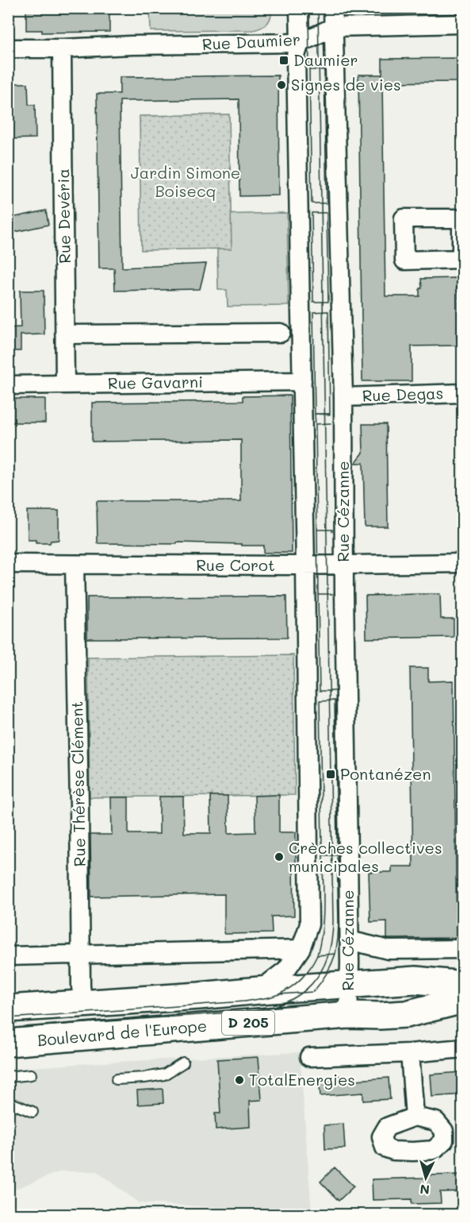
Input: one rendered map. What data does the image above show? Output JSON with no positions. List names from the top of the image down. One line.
{"streets":{"main road":["D 205","Boulevard de l'Europe"],"street":["Rue Daumier","Rue Devéria","Rue Gavarni","Rue Degas","Rue Cézanne","Rue Corot","Rue Thérèse Clément"]},"crossings":[["Rue Daumier","Rue Devéria"],["Rue Daumier","Rue Cézanne"],["Rue Devéria","Rue Gavarni"],["Rue Degas","Rue Cézanne"],["Rue Cézanne","Rue Corot"],["Rue Cézanne","Boulevard de l'Europe"],["Rue Corot","Rue Thérèse Clément"],["Rue Thérèse Clément","Boulevard de l'Europe"]],"parks":["Jardin Simone Boisecq"],"places":{"transit":["Daumier","Pontanézen"],"other":["Signes de vies","Crèches collectives municipales","TotalEnergies"]},"north":"bottom"}
